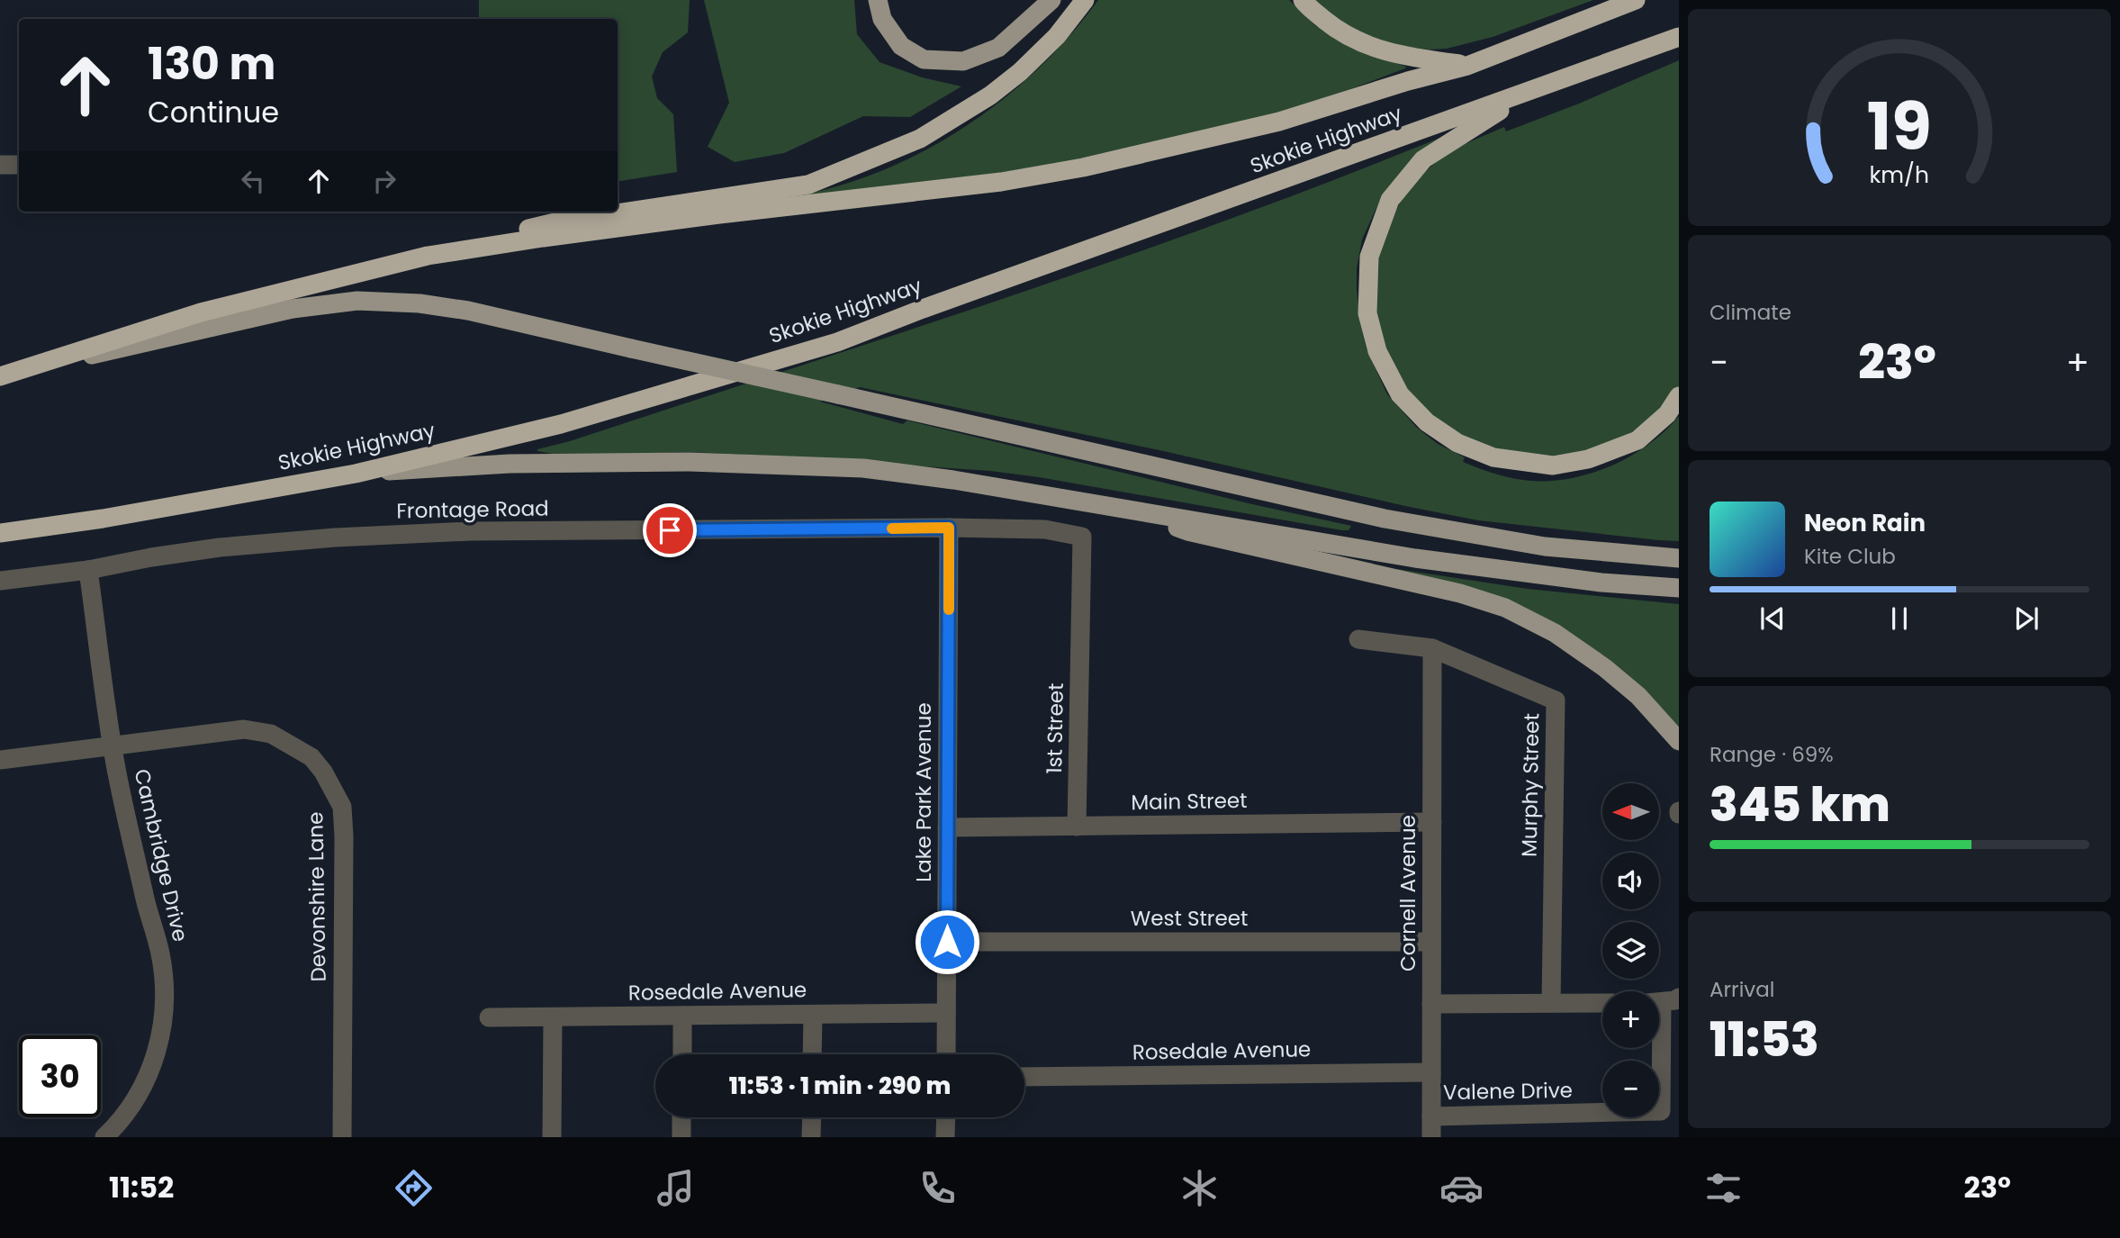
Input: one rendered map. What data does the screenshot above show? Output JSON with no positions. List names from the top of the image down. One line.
{"streets":{"highway":["Skokie Highway"],"street":["Frontage Road","1st Street","Murphy Street","Lake Park Avenue","Main Street","Cambridge Drive","Cornell Avenue","Devonshire Lane","West Street","Rosedale Avenue","Valene Drive"]},"crossings":[["Frontage Road","1st Street"],["Frontage Road","Lake Park Avenue"],["Frontage Road","Cambridge Drive"],["1st Street","Main Street"],["Murphy Street","Cornell Avenue"],["Lake Park Avenue","Main Street"],["Lake Park Avenue","West Street"],["Lake Park Avenue","Rosedale Avenue"],["Main Street","Cornell Avenue"],["Cambridge Drive","Devonshire Lane"],["Cornell Avenue","West Street"],["Cornell Avenue","Rosedale Avenue"],["Cornell Avenue","Valene Drive"]],"north":"left","page":{"turn":["130 m","Continue"],"tile":["Climate",["Range · 69%","345 km"],["Arrival","11:53"]],"heat":["−","23°","+"],"song":["Neon Rain","Kite Club"],"map_buttons":["+","−"],"limit":"30","trip":"11:53 · 1 min · 290 m","tabs":["11:52","23°"],"gauge":["19","km/h"]}}
